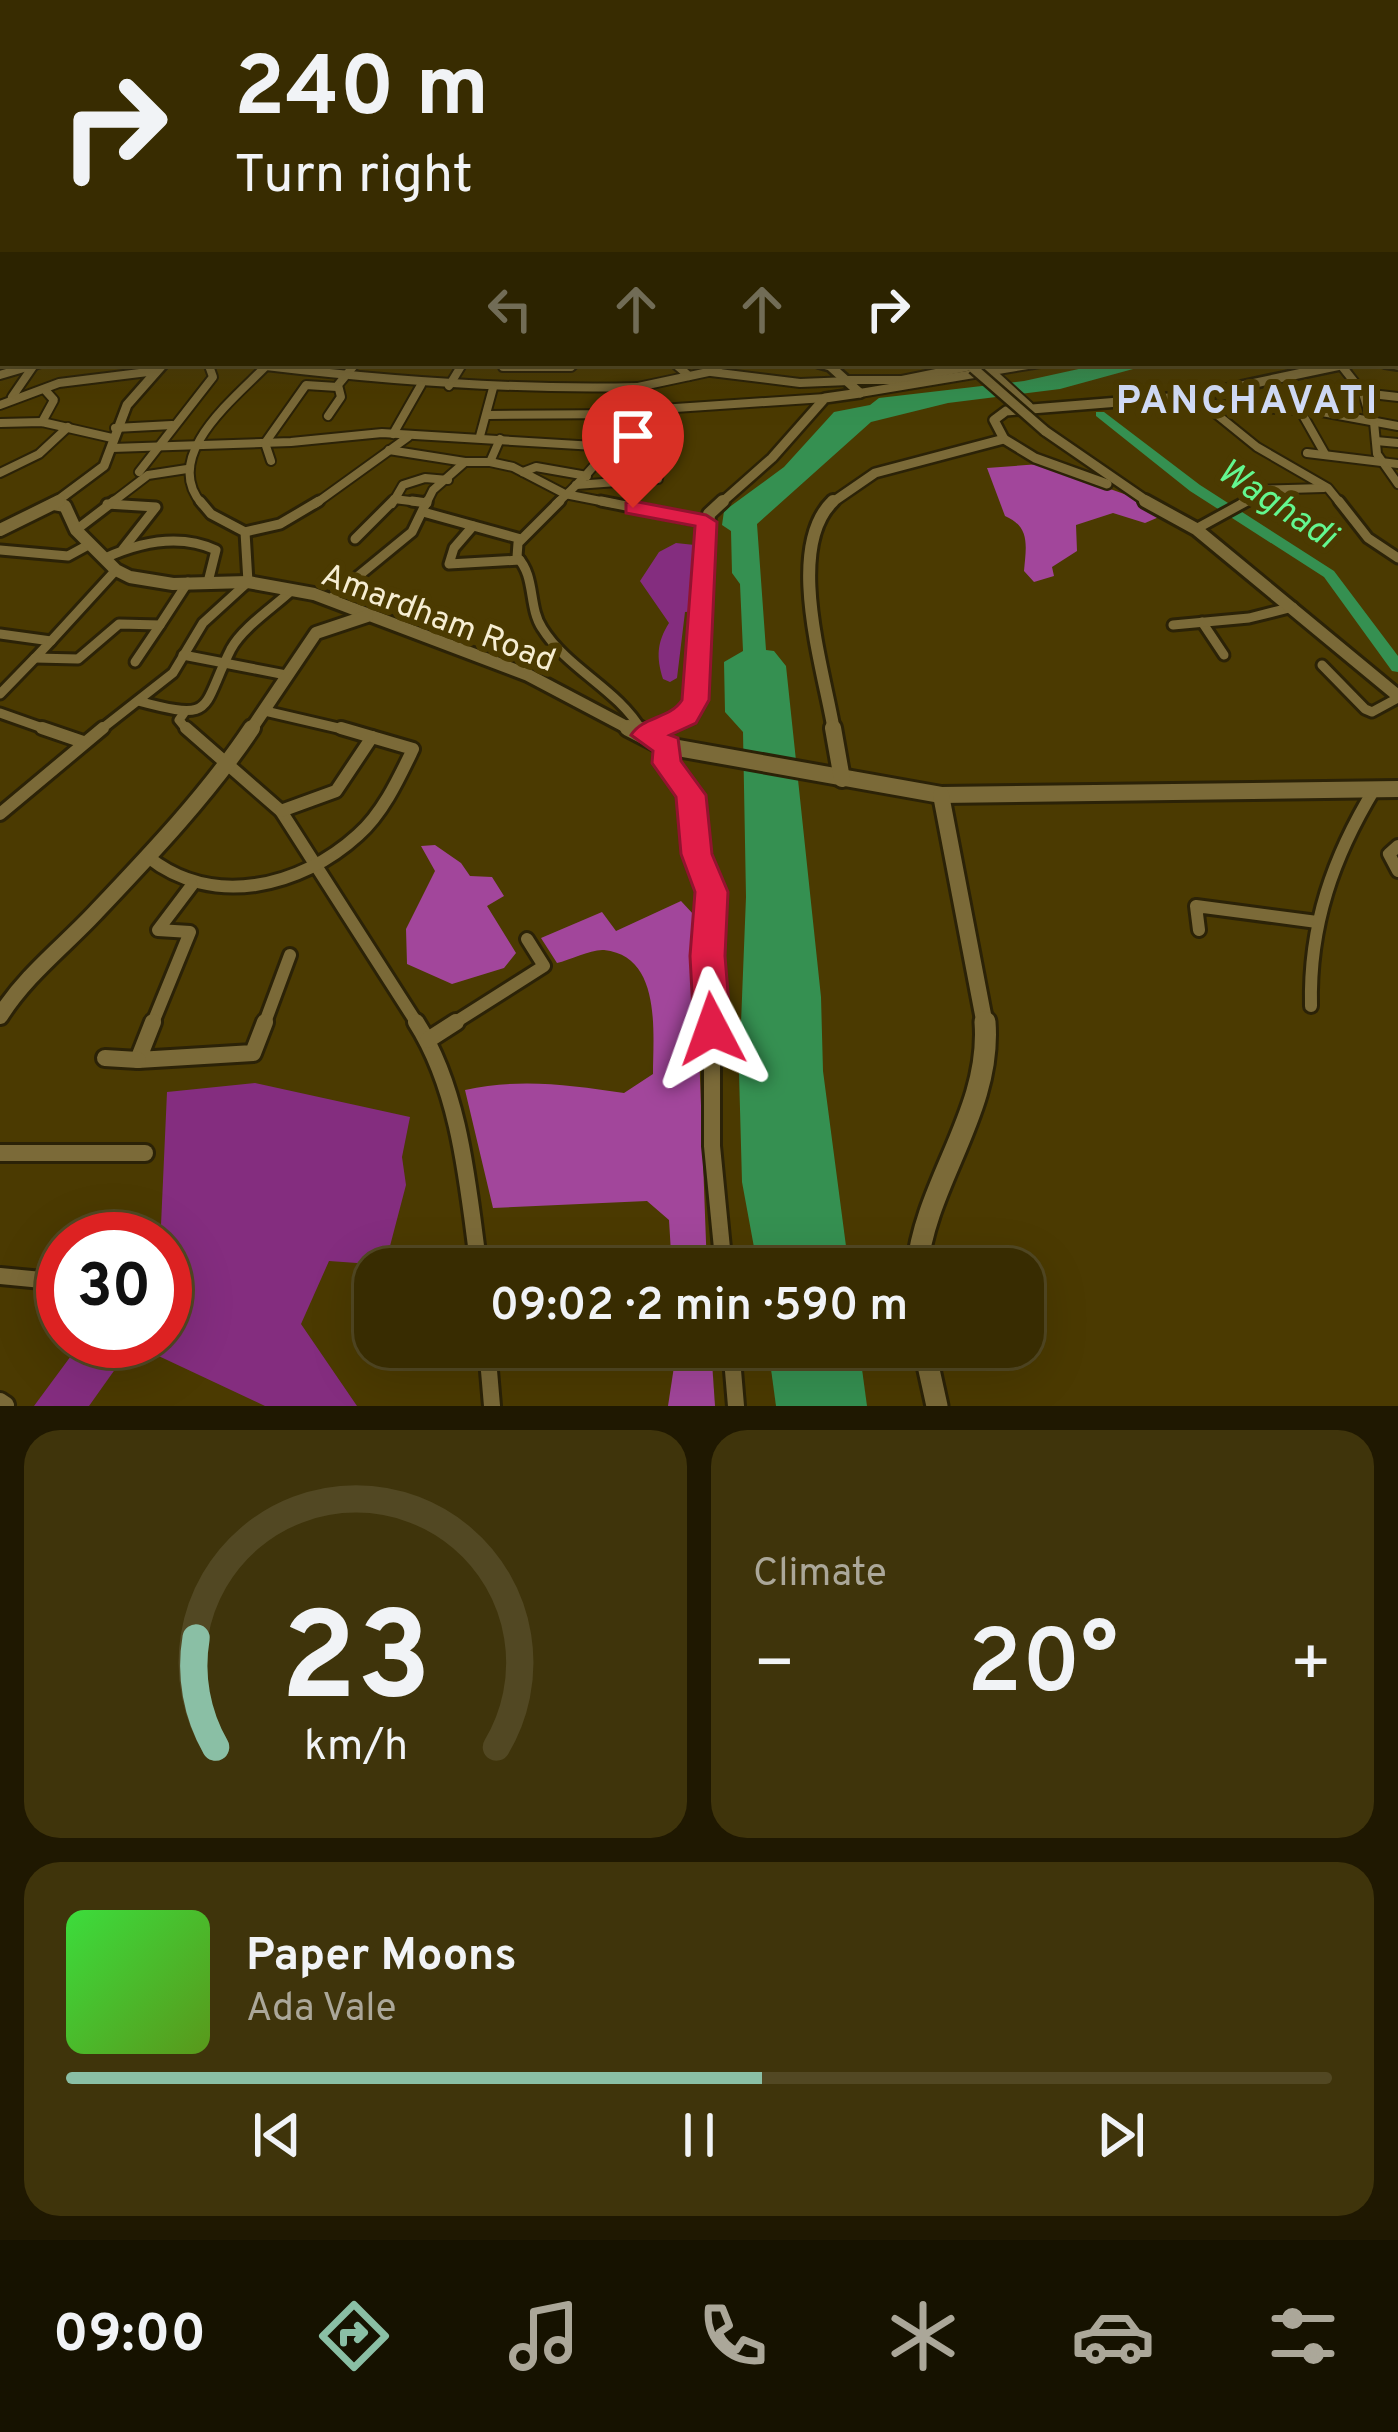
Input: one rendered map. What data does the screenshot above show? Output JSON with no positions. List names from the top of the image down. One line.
{"streets":{"street":["Amardham Road"]},"districts":["PANCHAVATI"],"water":["Waghadi"],"page":{"turn":["240 m","Turn right"],"limit":"30","trip":"09:02 · 2 min · 590 m","tile":"Climate","heat":["−","20°","+"],"song":["Paper Moons","Ada Vale"],"tabs":"09:00","gauge":["23","km/h"]}}
